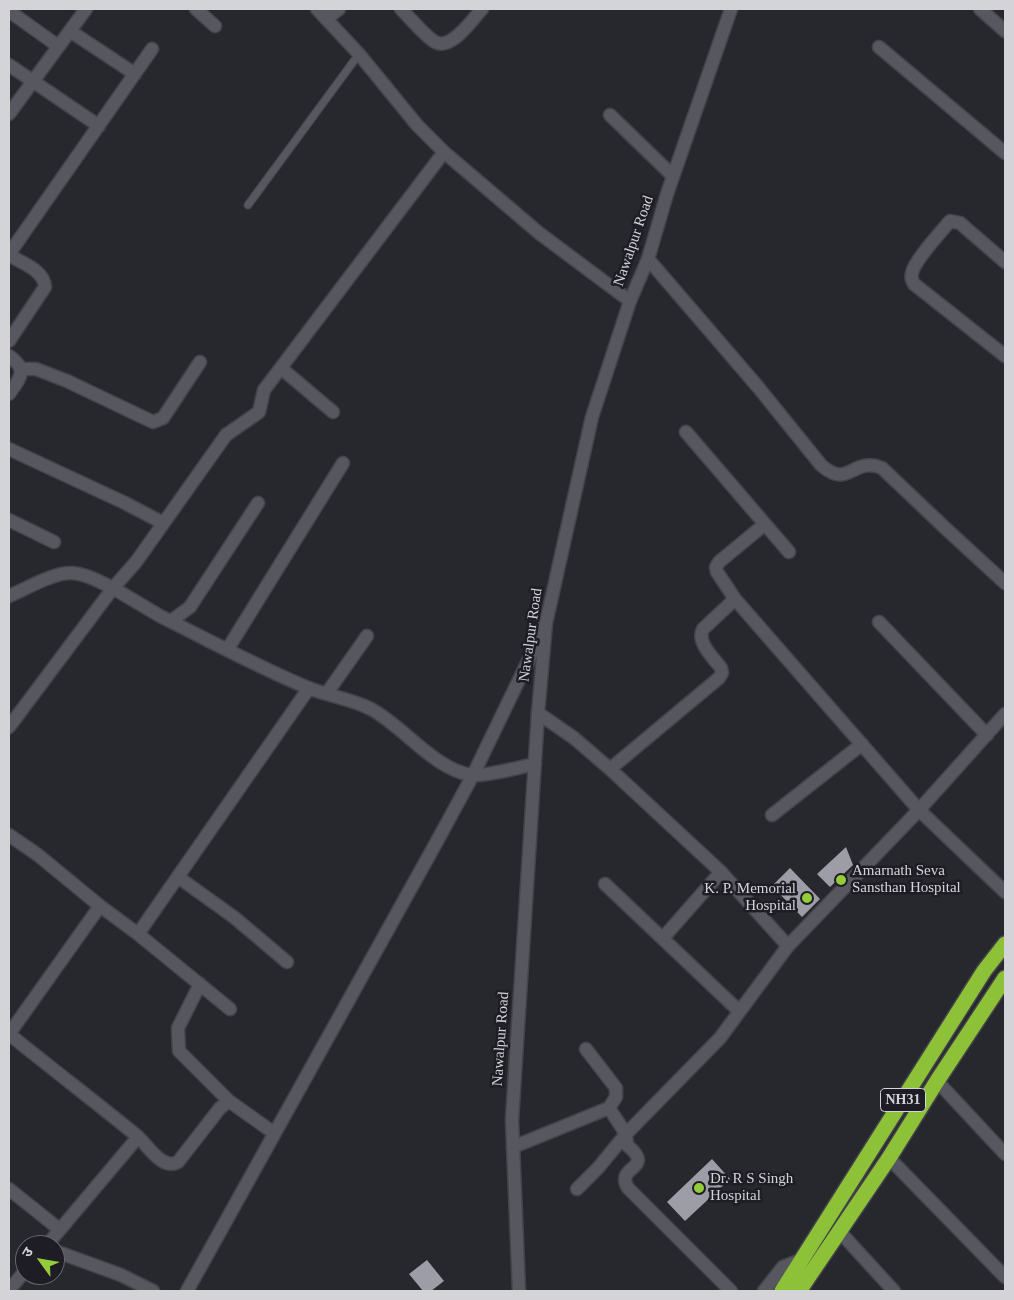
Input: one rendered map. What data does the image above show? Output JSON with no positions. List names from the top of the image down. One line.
{"streets":{"highway":["NH31"],"street":["Nawalpur Road"]},"places":["Amarnath Seva Sansthan Hospital","K. P. Memorial Hospital","Dr. R S Singh Hospital"],"north":"top left"}
